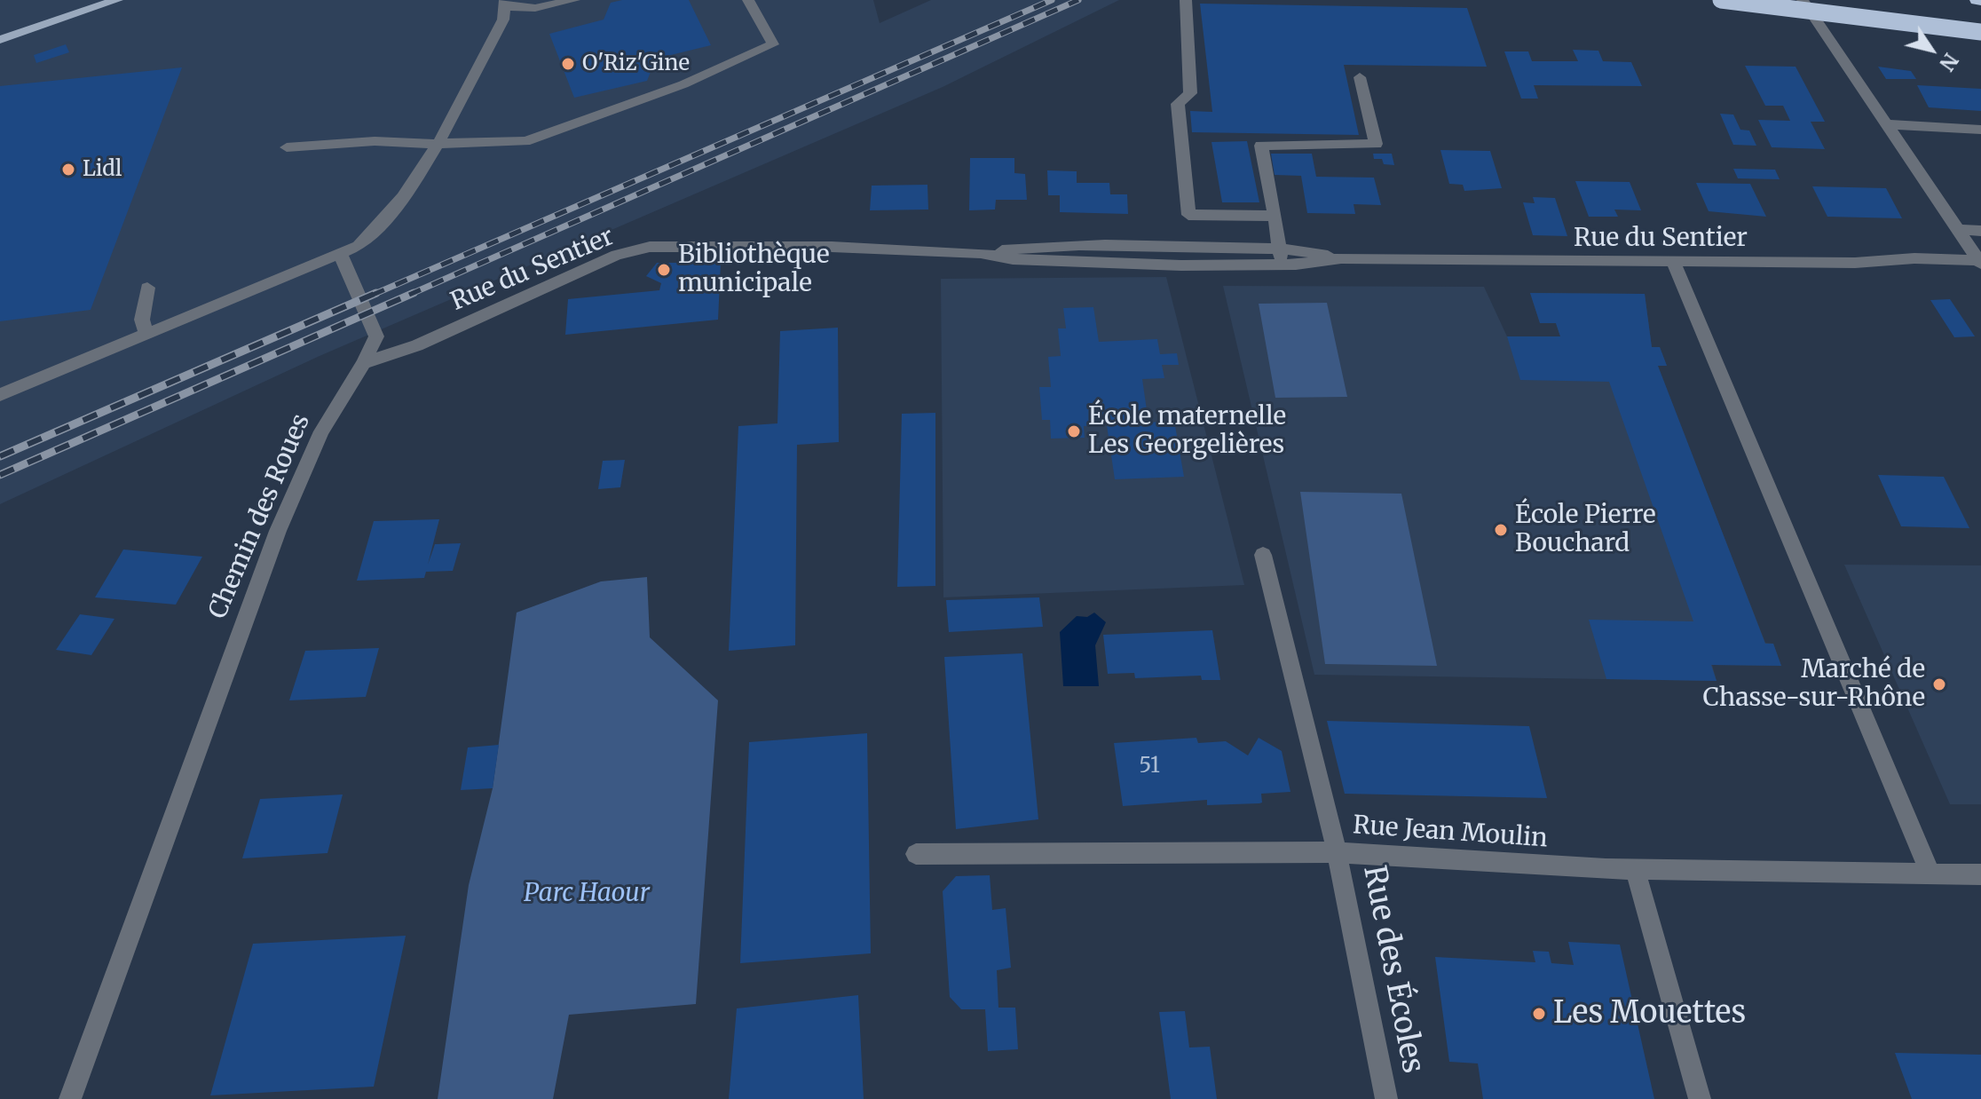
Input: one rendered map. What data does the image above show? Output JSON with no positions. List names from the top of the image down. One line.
{"streets":{"street":["Rue du Sentier","Chemin des Roues","Rue Jean Moulin","Rue des Écoles"]},"crossings":[["Rue du Sentier","Chemin des Roues"],["Rue Jean Moulin","Rue des Écoles"]],"parks":["Parc Haour"],"places":["O'Riz'Gine","Lidl","Bibliothèque municipale","École maternelle Les Georgelières","École Pierre Bouchard","Marché de Chasse-sur-Rhône","Les Mouettes"],"house_numbers":["51"],"north":"bottom right"}
